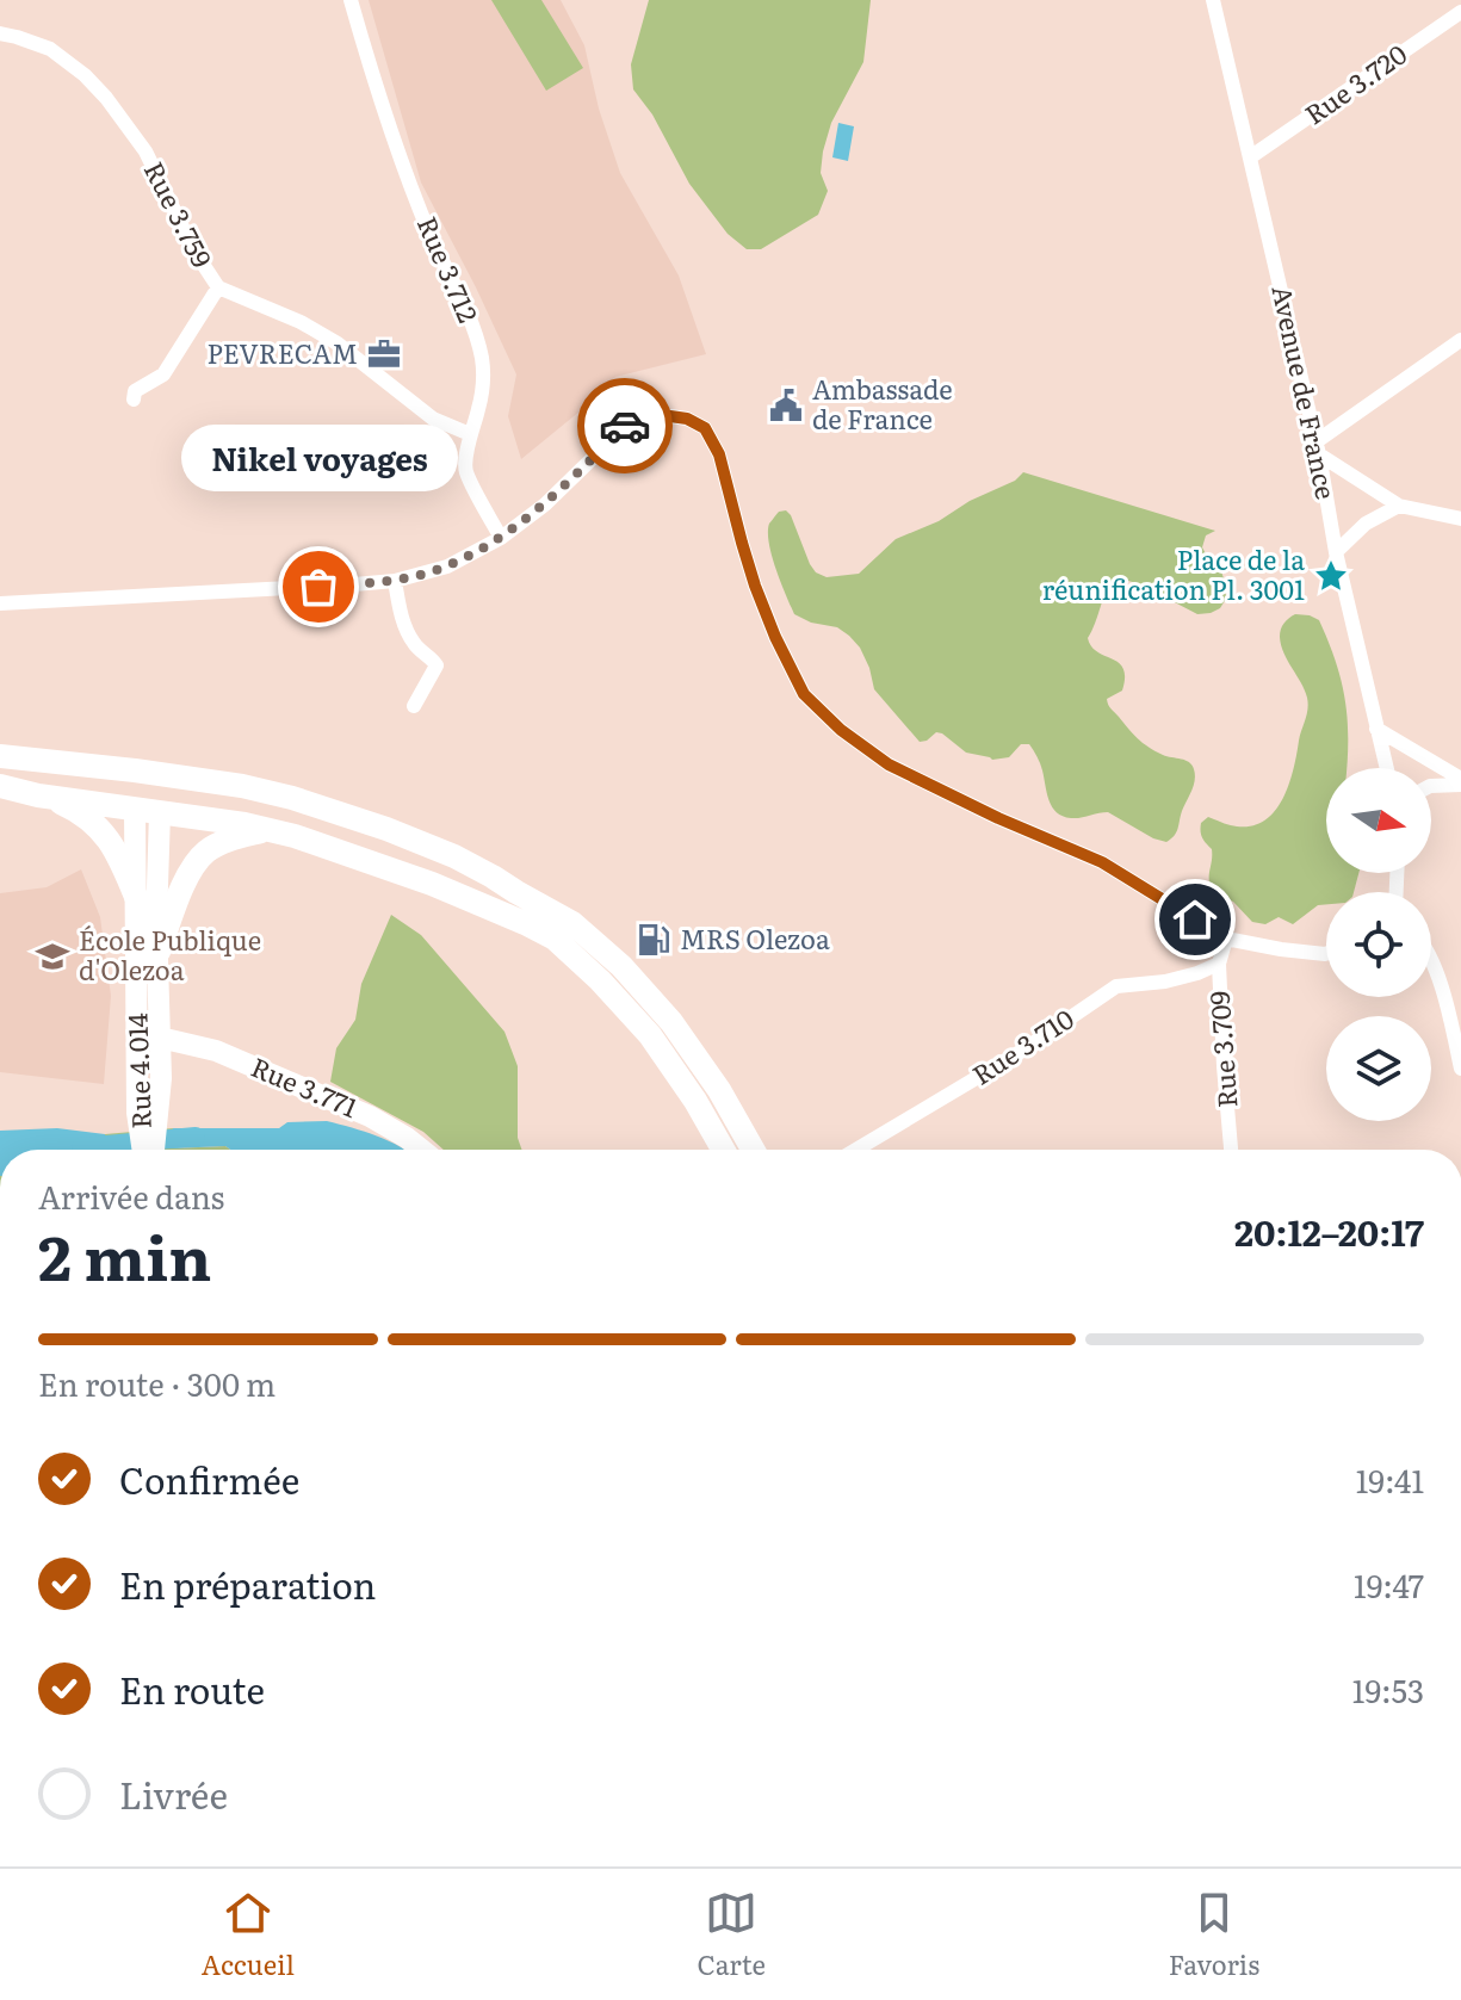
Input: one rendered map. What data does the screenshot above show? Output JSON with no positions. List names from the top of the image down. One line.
{"streets":{"main road":["Rue 4.014","Rue 3.771"],"street":["Rue 3.720","Rue 3.759","Rue 3.712","Avenue de France","Rue 3.710","Rue 3.709"]},"crossings":[["Rue 3.720","Avenue de France"],["Rue 3.759","Rue 3.712"],["Rue 3.710","Rue 3.709"],["Rue 4.014","Rue 3.771"]],"places":{"office":["PEVRECAM"],"public building":["Ambassade de France"],"place":["Place de la réunification Pl. 3001"],"other":["Nikel voyages"],"fuel station":["MRS Olezoa"],"school or university":["École Publique d'Olezoa"]},"north":"right","page":{"bubble":"Nikel voyages","heading":["2 min","Arrivée dans","20:12–20:17"],"bar":"En route · 300 m","list":[["Confirmée","19:41"],["En préparation","19:47"],["En route","19:53"],"Livrée"],"tabs":["Accueil","Carte","Favoris"]}}
